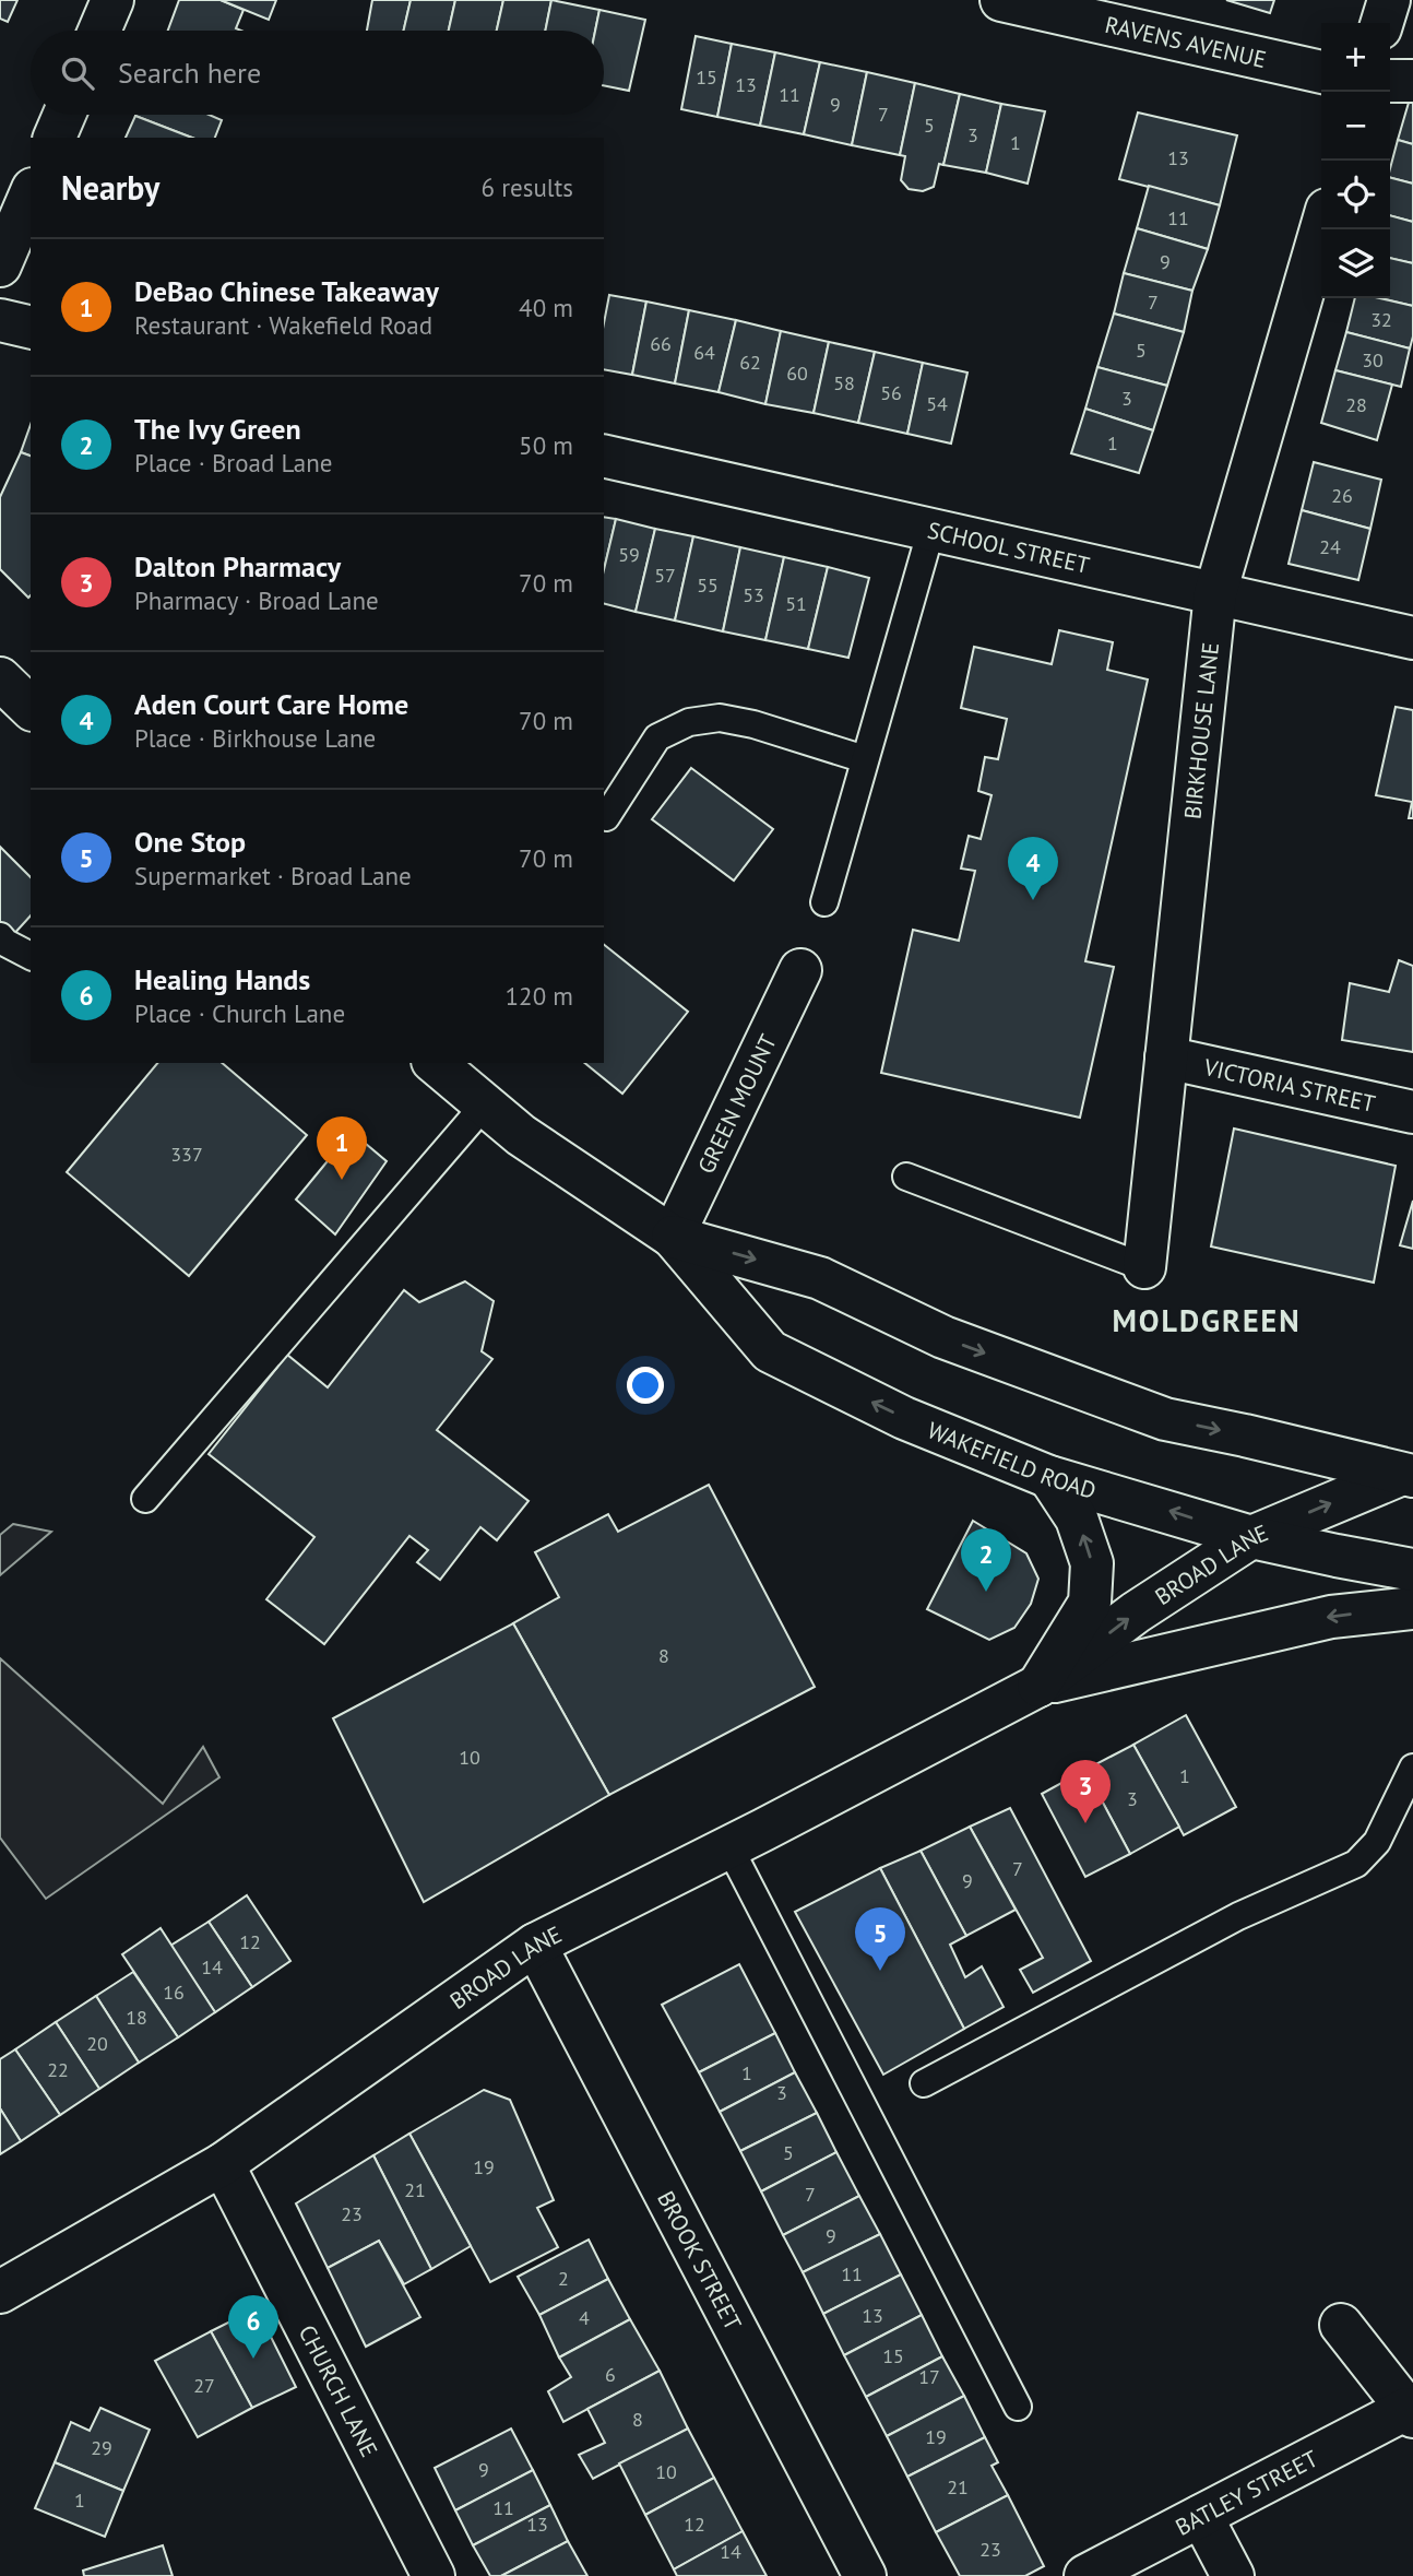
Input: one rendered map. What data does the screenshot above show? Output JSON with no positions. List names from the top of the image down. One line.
{"streets":{"main road":["RAVENS AVENUE","SCHOOL STREET","BIRKHOUSE LANE","VICTORIA STREET","GREEN MOUNT","WAKEFIELD ROAD","BROAD LANE","BROOK STREET","CHURCH LANE","BATLEY STREET"]},"crossings":[["SCHOOL STREET","BIRKHOUSE LANE"],["BIRKHOUSE LANE","VICTORIA STREET"],["GREEN MOUNT","WAKEFIELD ROAD"],["WAKEFIELD ROAD","BROAD LANE"],["BROAD LANE","BROOK STREET"],["BROAD LANE","CHURCH LANE"]],"districts":["MOLDGREEN"],"house_numbers":["15","13","11","9","7","5","3","1","13","11","9","7","32","66","5","64","30","62","60","58","56","3","54","28","1","26","24","59","57","55","53","51","337","8","10","1","3","7","9","12","14","16","18","20","22","1","3","5","19","21","7","23","9","11","2","13","4","15","6","17","27","8","19","29","9","10","21","1","11","13","12","23","14"],"page":{"map_buttons":["+","−"],"search":"Search here","heading":["Nearby","6 results"],"list":[{"mark":"1","name":"DeBao Chinese Takeaway","note":"Restaurant · Wakefield Road","value":"40 m"},{"mark":"2","name":"The Ivy Green","note":"Place · Broad Lane","value":"50 m"},{"mark":"3","name":"Dalton Pharmacy","note":"Pharmacy · Broad Lane","value":"70 m"},{"mark":"4","name":"Aden Court Care Home","note":"Place · Birkhouse Lane","value":"70 m"},{"mark":"5","name":"One Stop","note":"Supermarket · Broad Lane","value":"70 m"},{"mark":"6","name":"Healing Hands","note":"Place · Church Lane","value":"120 m"}],"pins":["4","1","2","3","5","6"]}}
